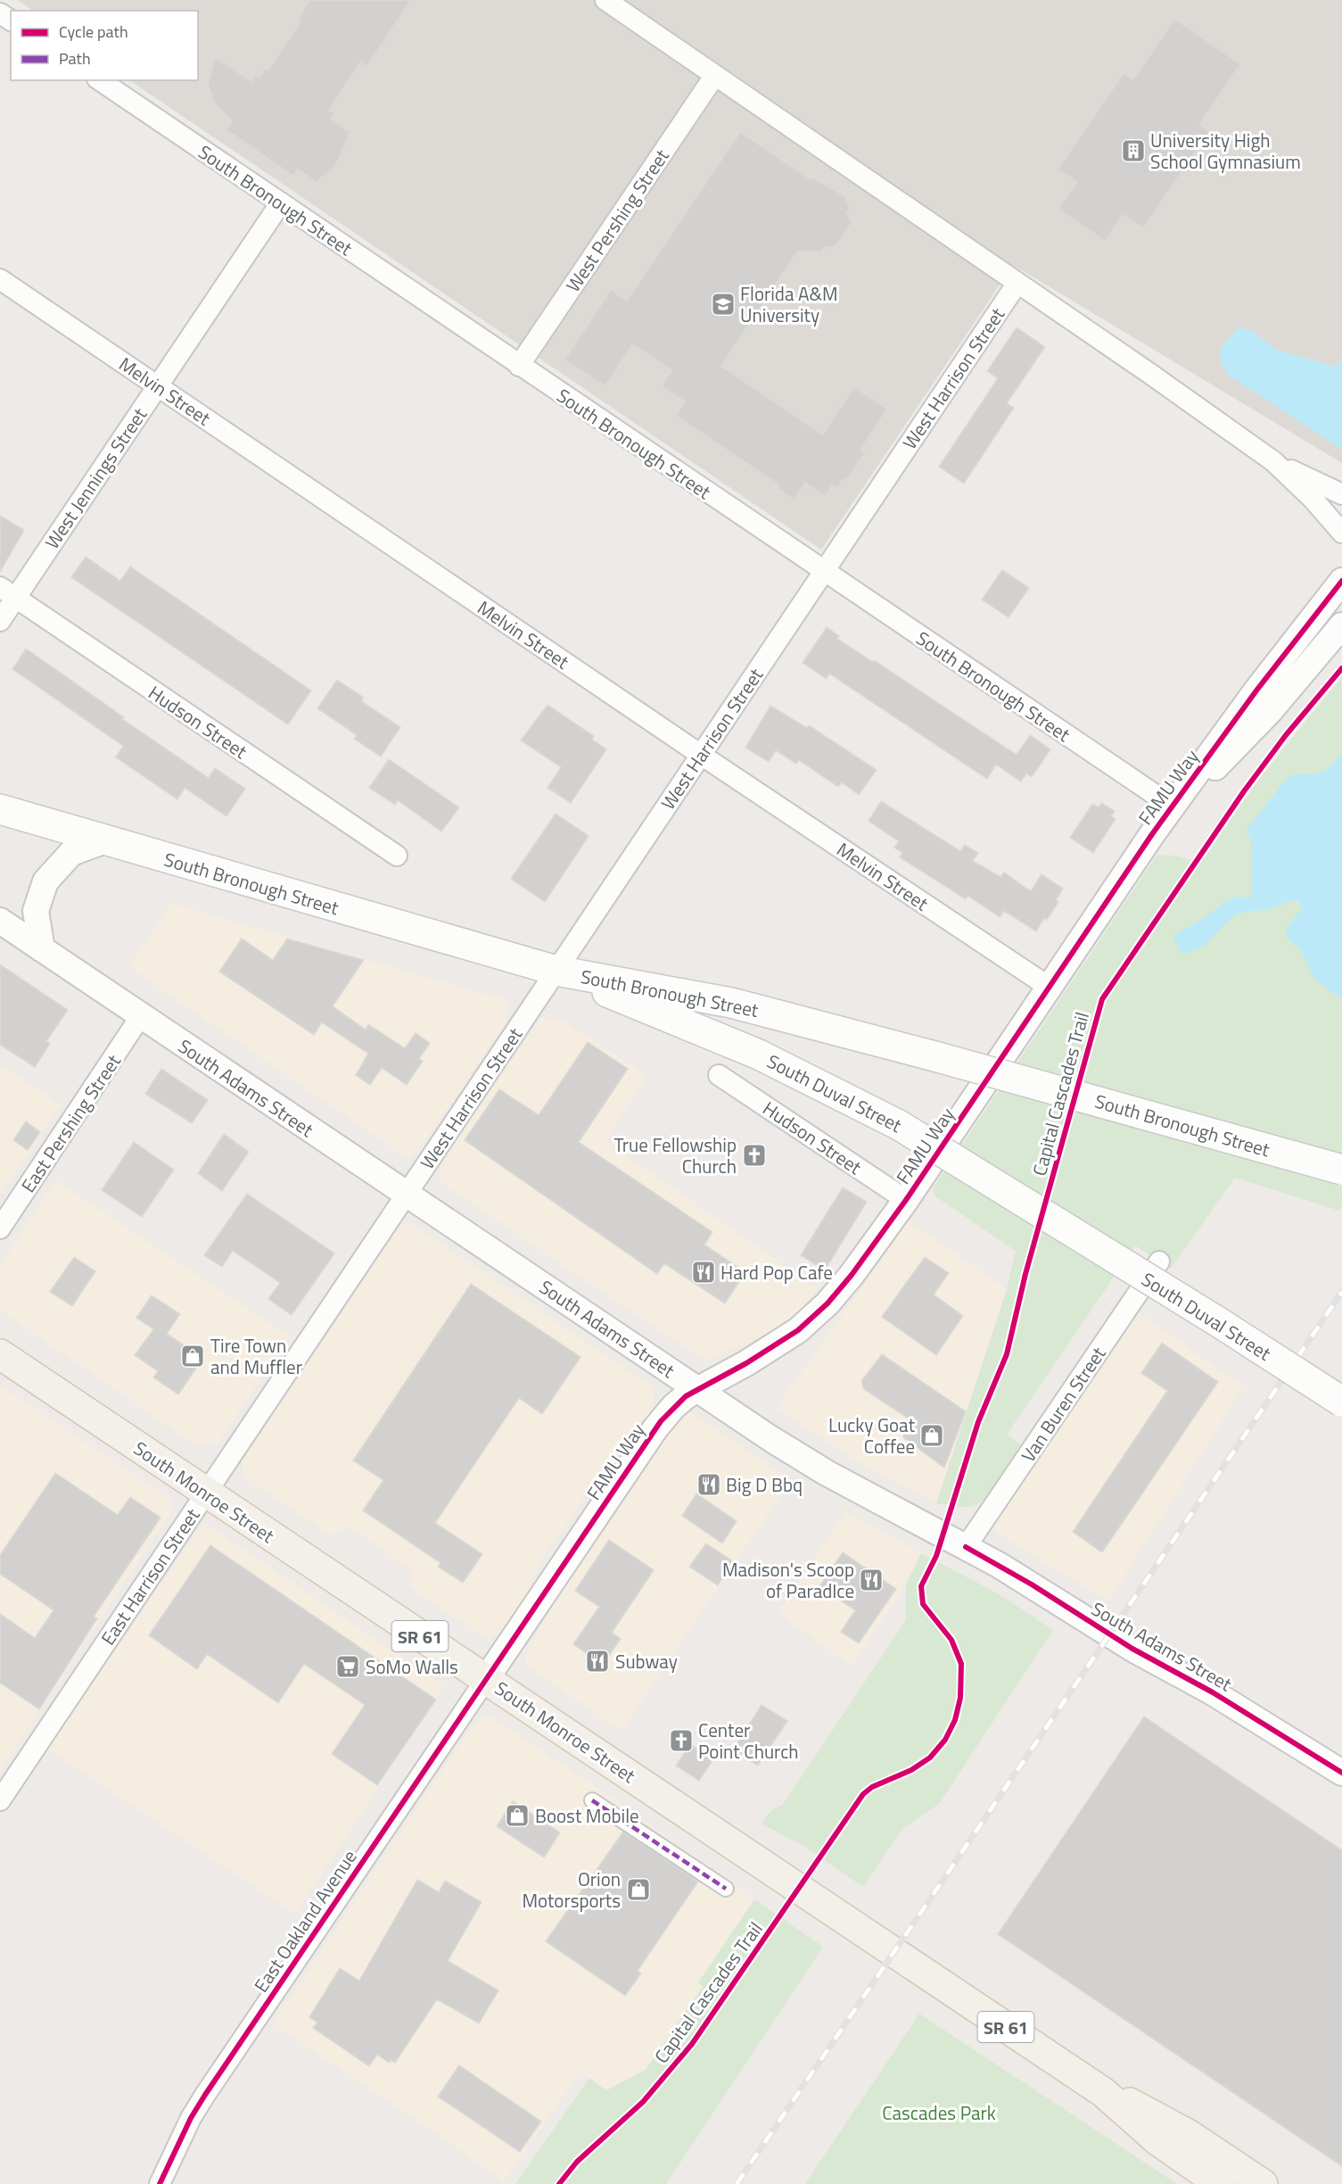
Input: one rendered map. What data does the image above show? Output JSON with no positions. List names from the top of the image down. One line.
{"streets":{"main road":["South Bronough Street","South Duval Street","South Monroe Street","SR 61"],"street":["West Pershing Street","West Harrison Street","Melvin Street","West Jennings Street","Hudson Street","FAMU Way","South Adams Street","East Pershing Street","Van Buren Street","East Harrison Street","East Oakland Avenue"],"cycle path":["Capital Cascades Trail"]},"crossings":[["South Bronough Street","West Pershing Street"],["South Bronough Street","West Harrison Street"],["South Bronough Street","West Jennings Street"],["South Bronough Street","FAMU Way"],["South Bronough Street","South Duval Street"],["West Harrison Street","Melvin Street"],["West Harrison Street","South Adams Street"],["West Harrison Street","South Duval Street"],["West Harrison Street","East Harrison Street"],["Melvin Street","West Jennings Street"],["Melvin Street","FAMU Way"],["West Jennings Street","Hudson Street"],["Hudson Street","FAMU Way"],["FAMU Way","South Adams Street"],["FAMU Way","South Monroe Street"],["FAMU Way","East Oakland Avenue"],["South Adams Street","East Pershing Street"],["South Adams Street","Van Buren Street"],["South Adams Street","East Harrison Street"],["South Monroe Street","East Harrison Street"],["South Monroe Street","East Oakland Avenue"]],"parks":["Cascades Park"],"places":{"building":["University High School Gymnasium"],"school or university":["Florida A&M University"],"church":["True Fellowship Church","Center Point Church"],"restaurant":["Hard Pop Cafe","Big D Bbq","Madison's Scoop of ParadIce","Subway"],"shop":["Tire Town and Muffler","Lucky Goat Coffee","Boost Mobile","Orion Motorsports"],"supermarket":["SoMo Walls"]},"legend":["Cycle path","Path"]}
